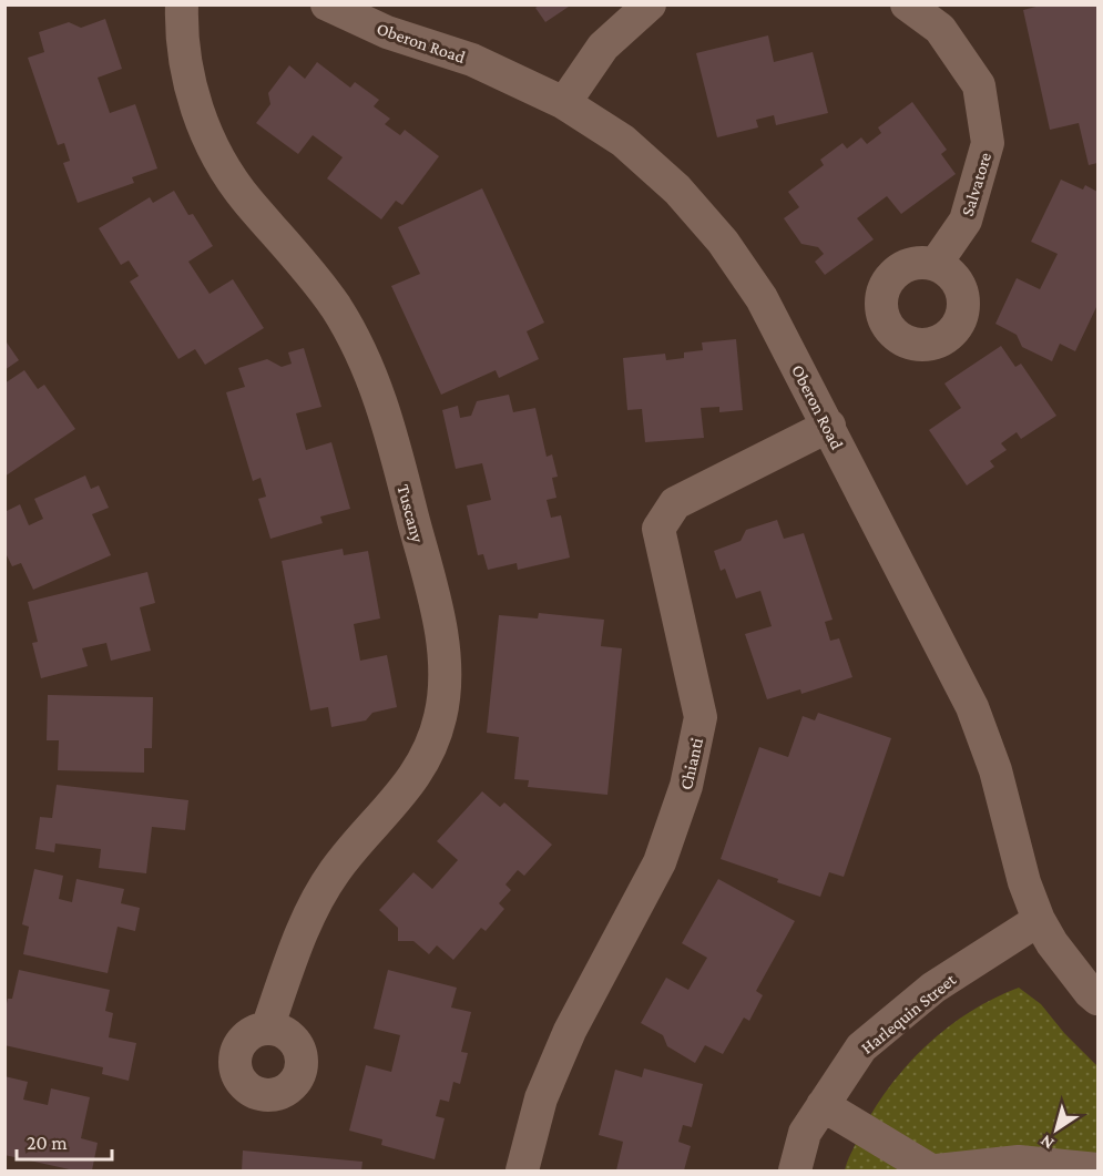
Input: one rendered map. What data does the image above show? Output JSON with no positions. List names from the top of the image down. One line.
{"streets":{"street":["Oberon Road","Salvatore","Tuscany","Chianti","Harlequin Street"]},"crossings":[["Oberon Road","Chianti"],["Oberon Road","Harlequin Street"]],"scale_bar":"20 m","north":"bottom left"}
